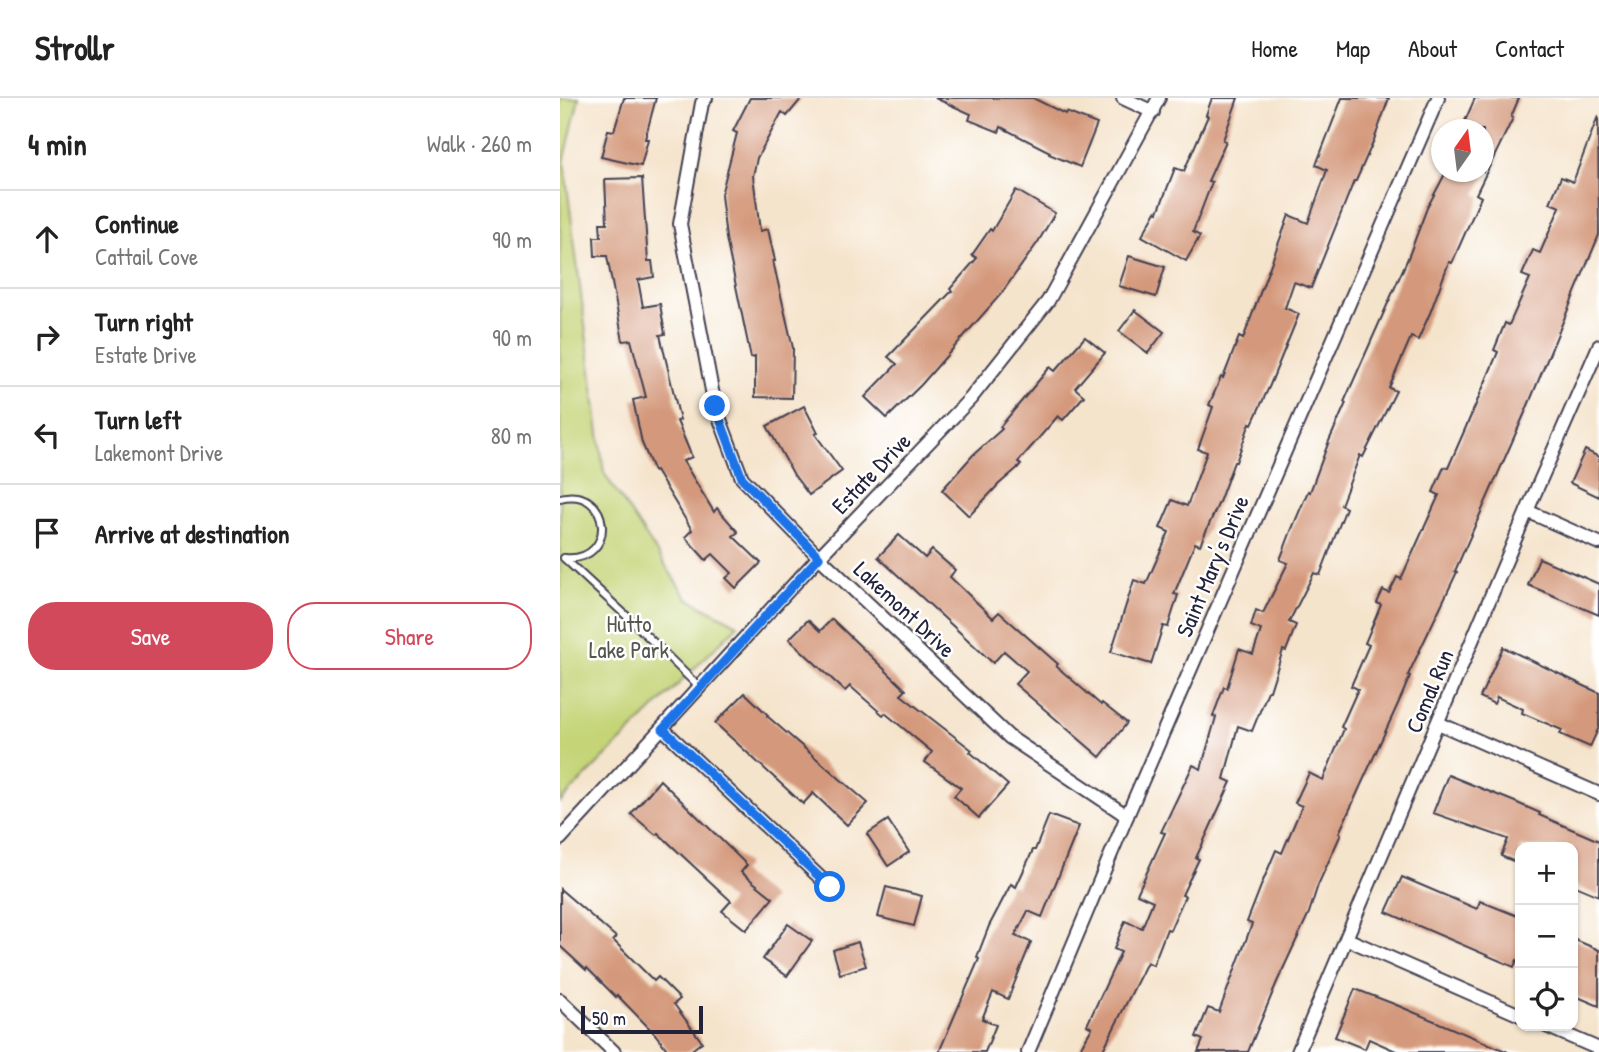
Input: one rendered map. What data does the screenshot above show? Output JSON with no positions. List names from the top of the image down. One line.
{"streets":{"street":["Estate Drive","Saint Mary's Drive","Lakemont Drive","Comal Run"]},"crossings":[["Estate Drive","Lakemont Drive"],["Saint Mary's Drive","Lakemont Drive"]],"parks":["Hutto Lake Park"],"scale_bar":"50 m","north":"top","page":{"header":"Strollr","nav":["Home","Map","About","Contact"],"heading":["4 min","Walk · 260 m"],"list":[["Continue","Cattail Cove","90 m"],["Turn right","Estate Drive","90 m"],["Turn left","Lakemont Drive","80 m"],"Arrive at destination"],"buttons":["Save","Share"],"map_buttons":["+","−"],"scale":"50 m"}}
